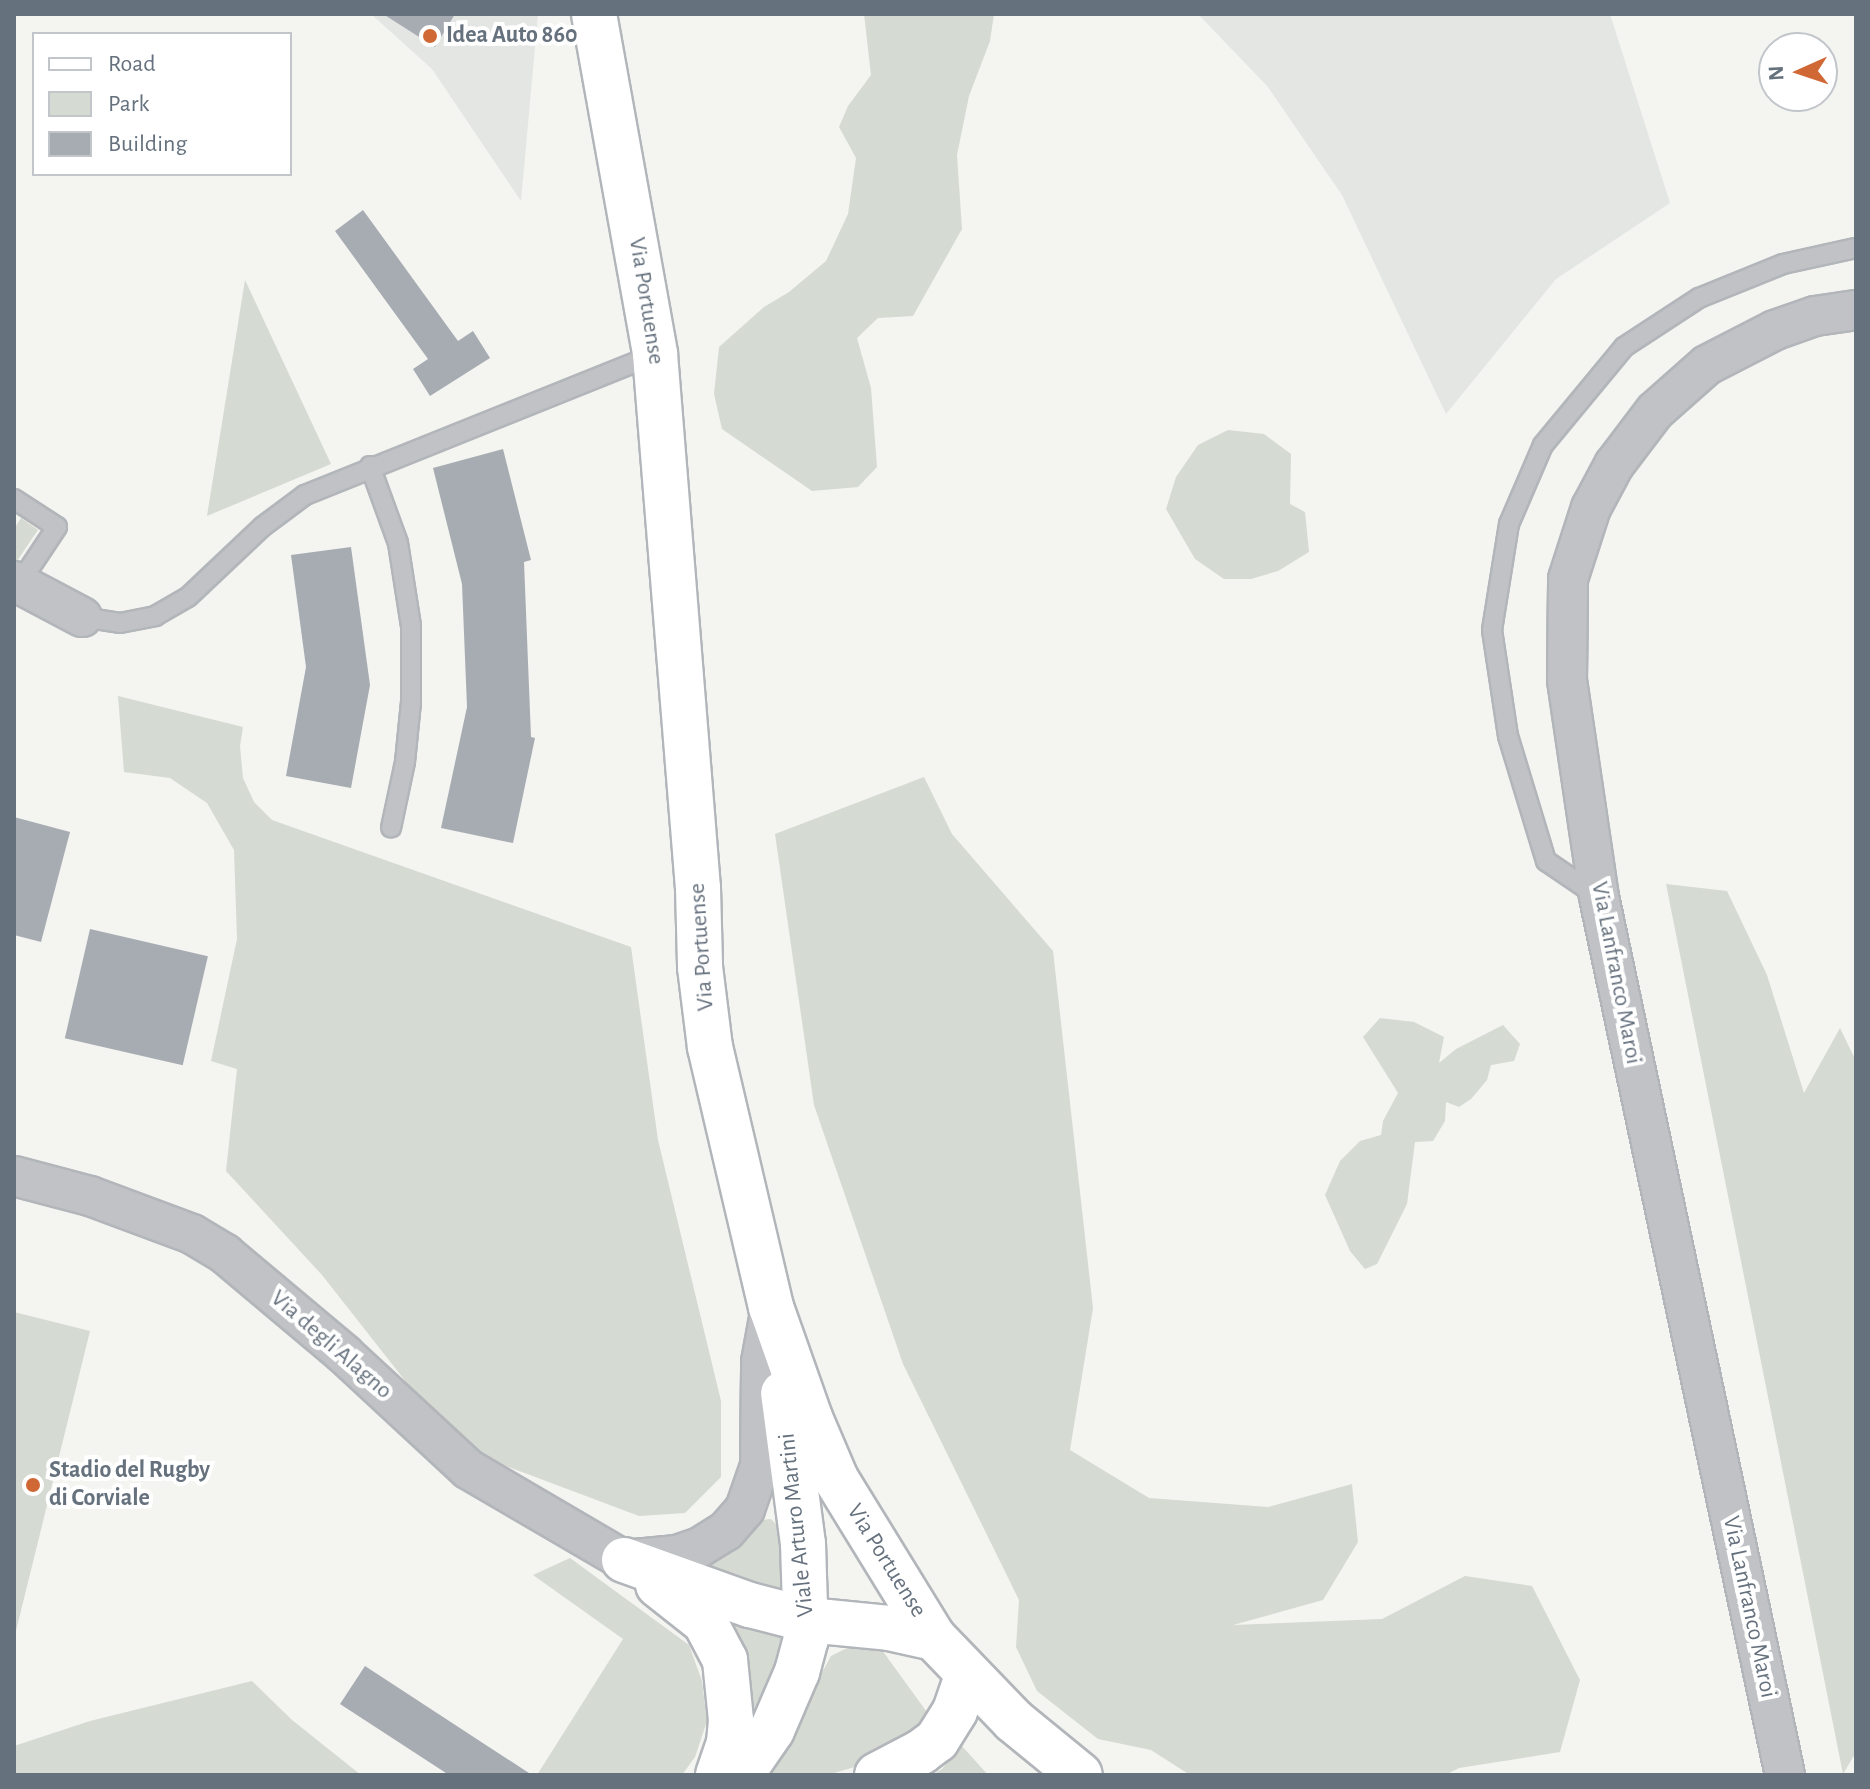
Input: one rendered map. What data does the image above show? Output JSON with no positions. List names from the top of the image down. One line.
{"streets":{"main road":["Via Portuense","Via degli Alagno","Viale Arturo Martini"],"street":["Via Lanfranco Maroi"]},"crossings":[["Via Portuense","Via degli Alagno"],["Via Portuense","Viale Arturo Martini"],["Via degli Alagno","Viale Arturo Martini"]],"places":["Idea Auto 860","Stadio del Rugby di Corviale"],"legend":["Road","Park","Building"],"north":"left"}
